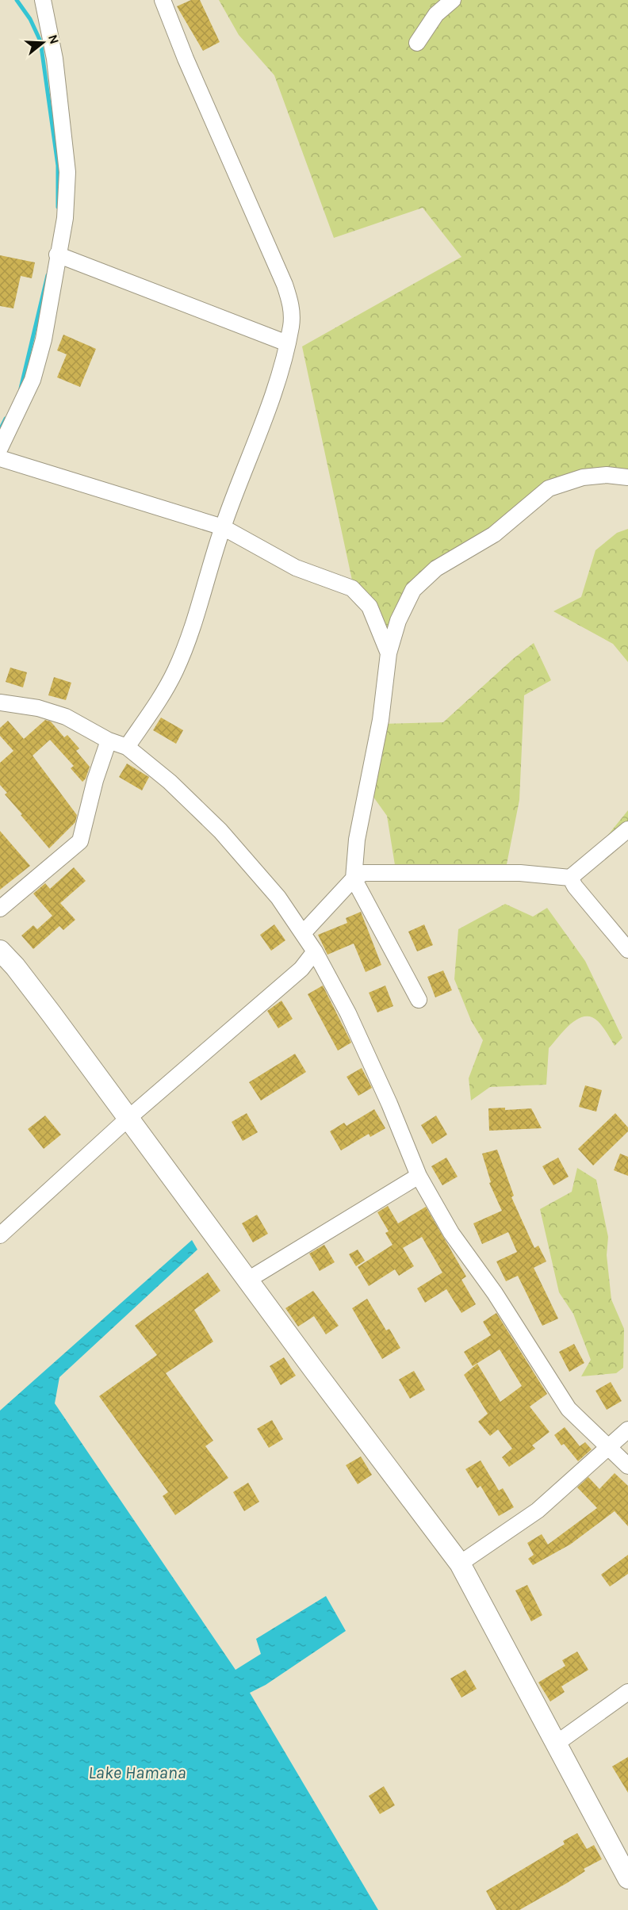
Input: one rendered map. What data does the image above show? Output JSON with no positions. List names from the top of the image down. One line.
{"water":["Lake Hamana"],"north":"right"}
